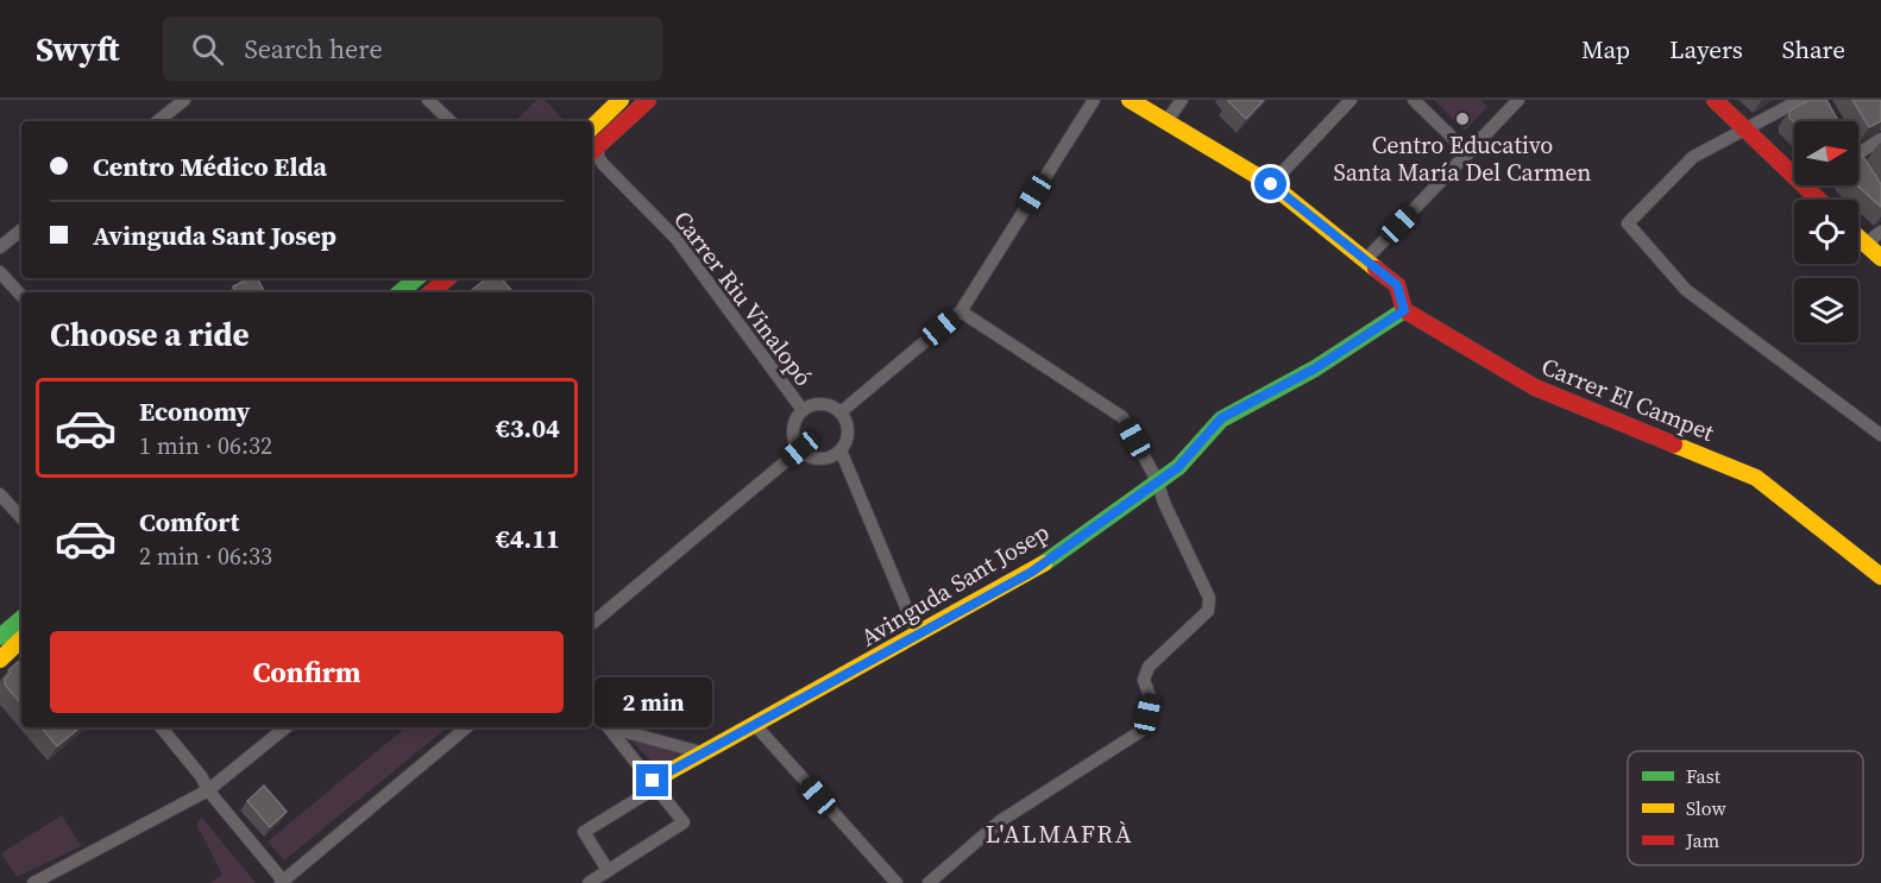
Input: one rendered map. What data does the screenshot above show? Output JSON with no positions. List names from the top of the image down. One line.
{"streets":{"street":["Carrer Riu Vinalopó","Carrer El Campet","Avinguda Sant Josep"]},"crossings":[["Carrer El Campet","Avinguda Sant Josep"]],"districts":["L'ALMAFRÀ"],"places":["Centro Educativo Santa María Del Carmen"],"legend":["Fast","Slow","Jam"],"north":"right","page":{"header":"Swyft","search":"Search here","nav":["Map","Layers","Share"],"banner":["Centro Médico Elda","Avinguda Sant Josep"],"heading":"Choose a ride","list":[{"name":"Economy","note":"1 min · 06:32","value":"€3.04"},{"name":"Comfort","note":"2 min · 06:33","value":"€4.11"}],"buttons":"Confirm","bubble":"2 min"}}
